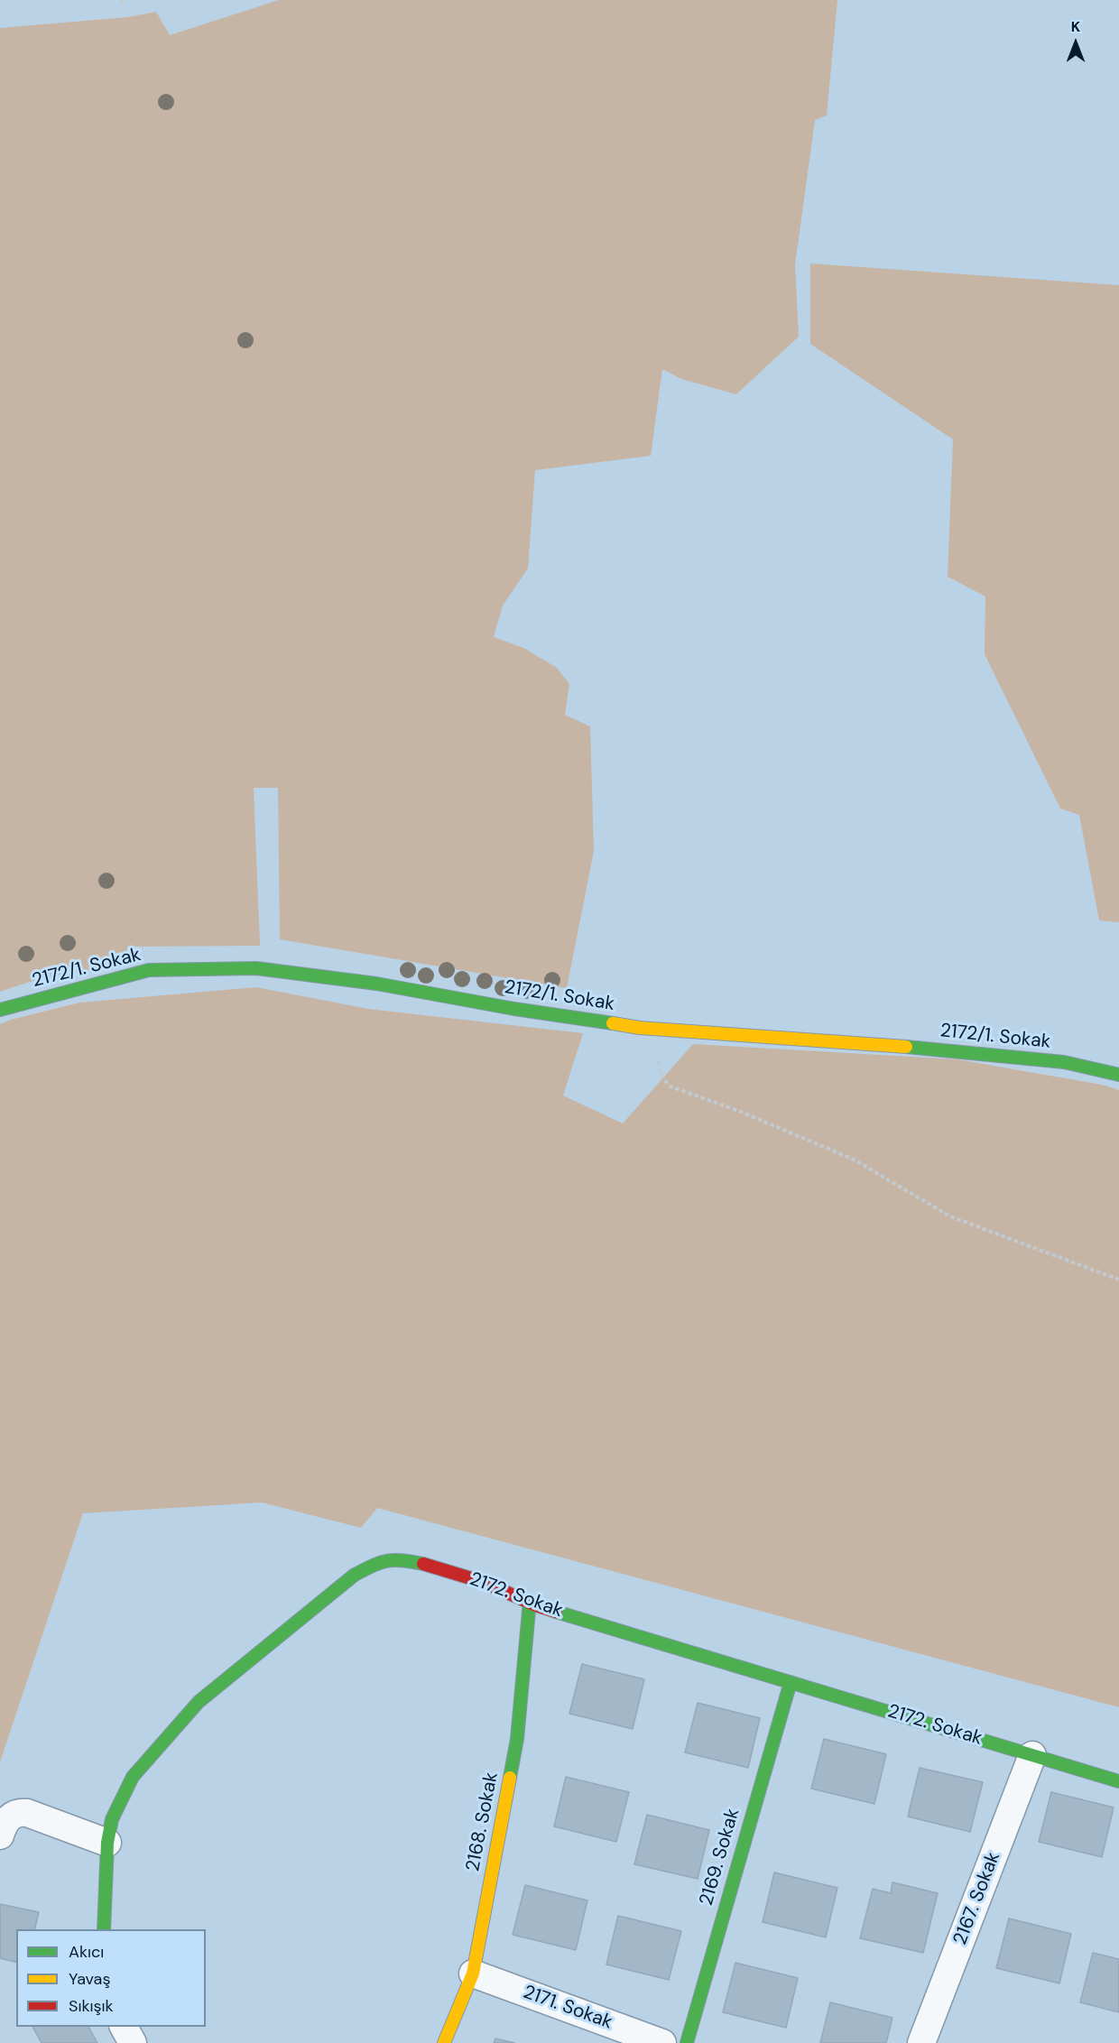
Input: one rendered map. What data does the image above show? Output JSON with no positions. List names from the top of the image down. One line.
{"streets":{"street":["2172/1. Sokak","2172. Sokak","2168. Sokak","2169. Sokak","2167. Sokak","2171. Sokak"]},"crossings":[["2172. Sokak","2168. Sokak"],["2172. Sokak","2169. Sokak"],["2172. Sokak","2167. Sokak"],["2168. Sokak","2171. Sokak"]],"legend":["Akıcı","Yavaş","Sıkışık"],"north":"top"}
